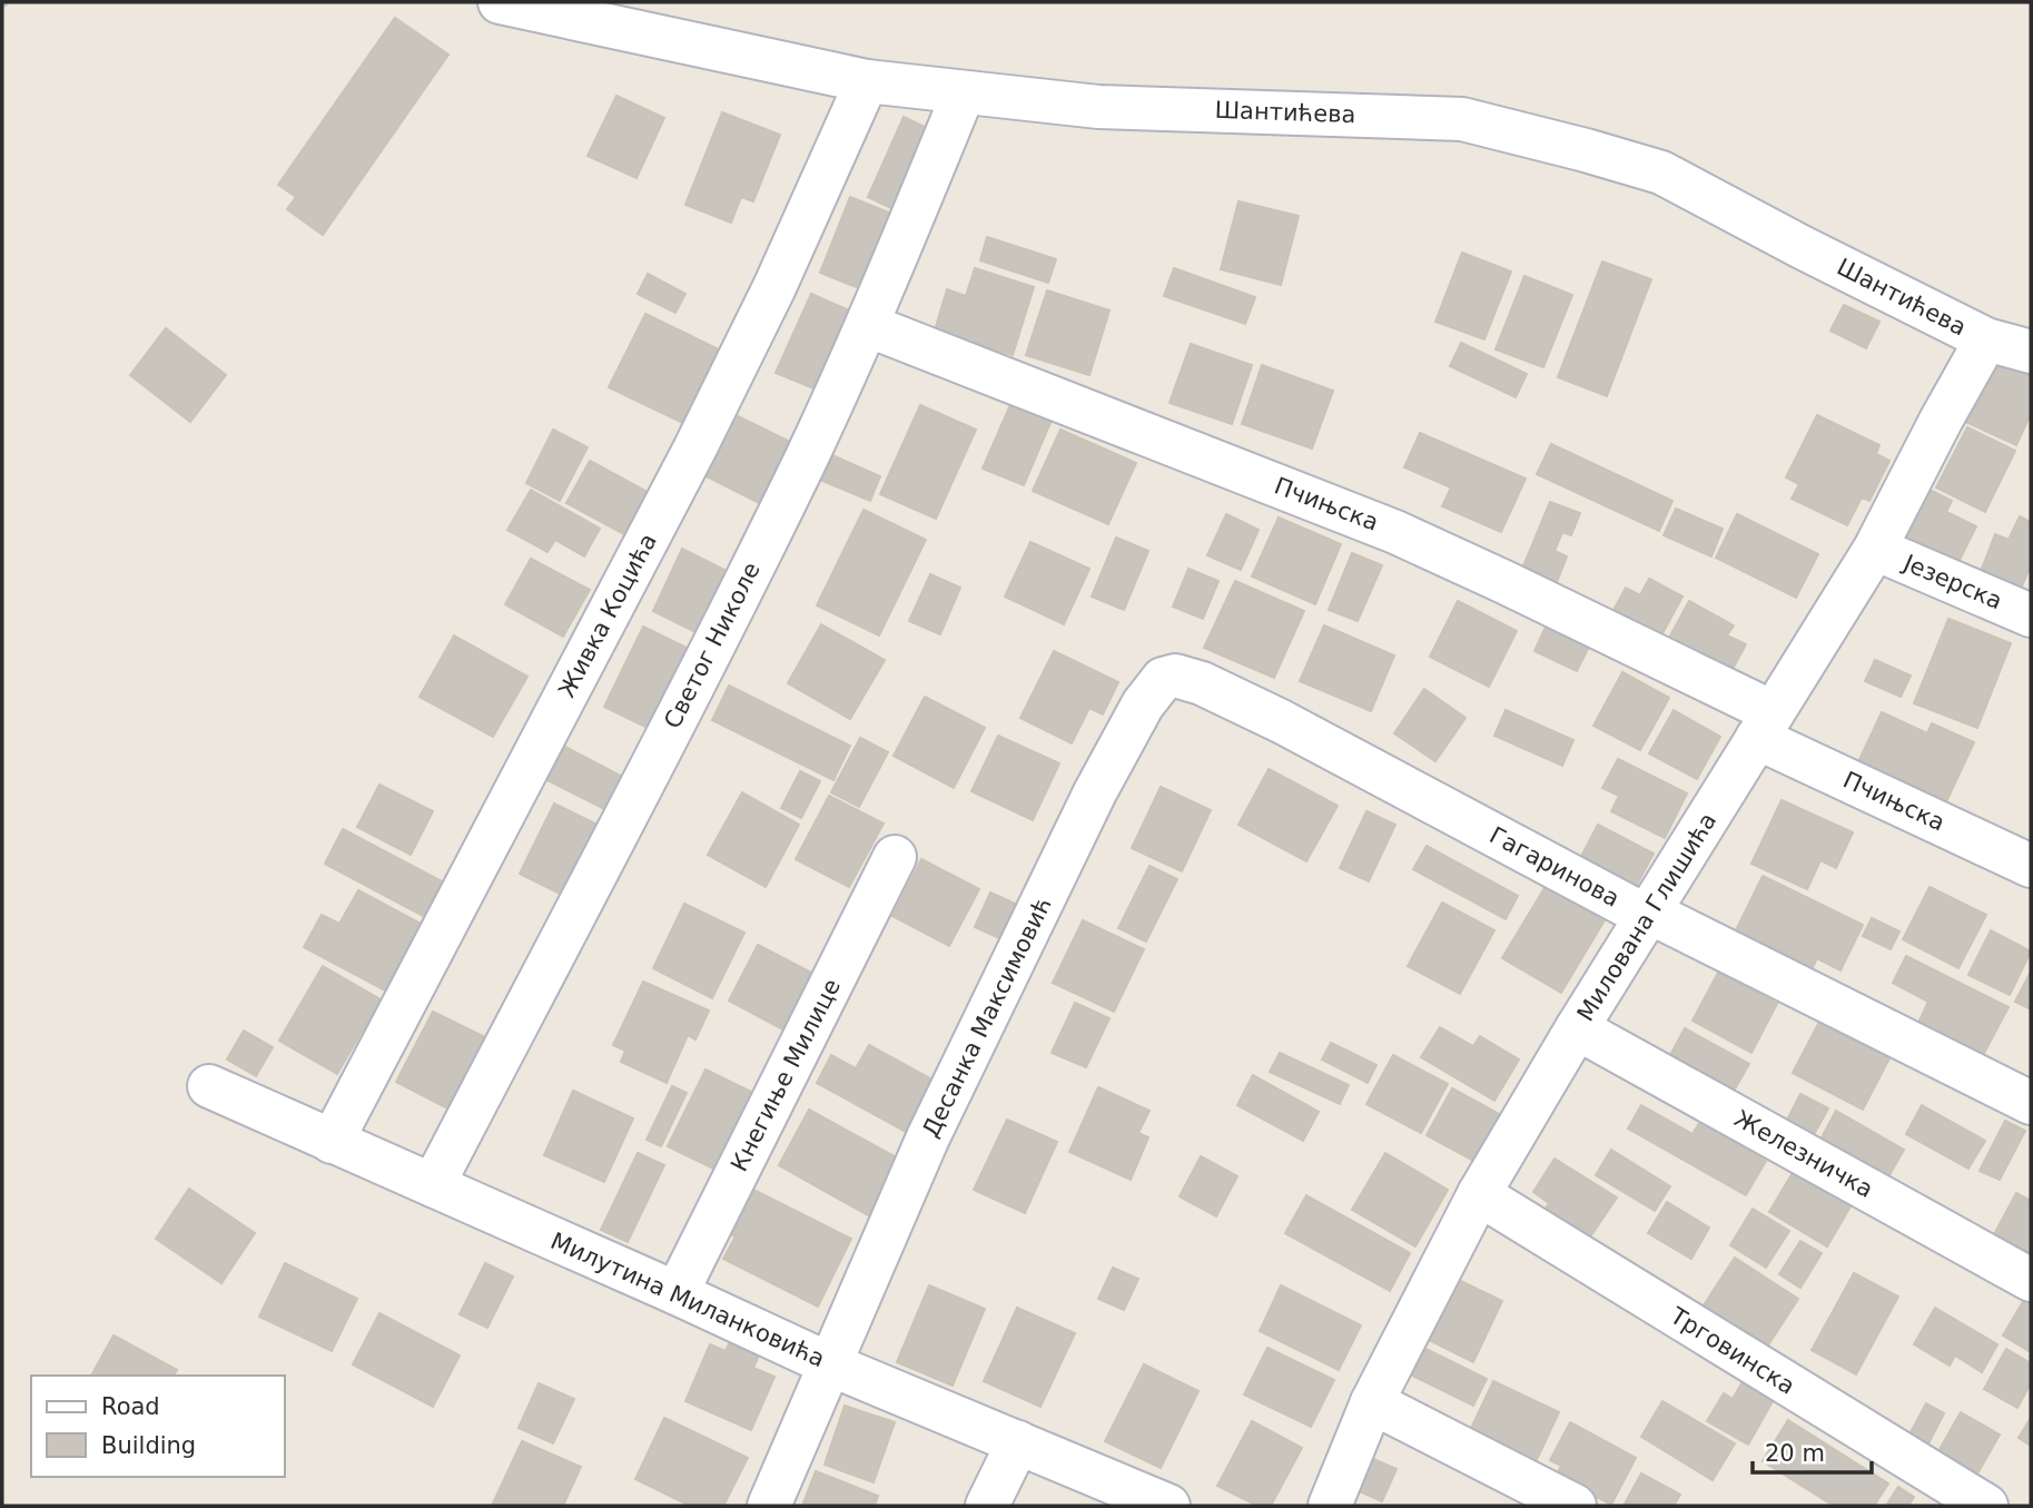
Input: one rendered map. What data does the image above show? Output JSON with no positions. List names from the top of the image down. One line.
{"streets":{"street":["Шантићева","Пчињска","Језерска","Живка Коцића","Светог Николе","Гагаринова","Милована Глишића","Десанка Максимовић","Кнегиње Милице","Железничка","Милутина Миланковића","Трговинска"]},"crossings":[["Шантићева","Живка Коцића"],["Шантићева","Светог Николе"],["Шантићева","Милована Глишића"],["Пчињска","Светог Николе"],["Пчињска","Милована Глишића"],["Језерска","Милована Глишића"],["Живка Коцића","Милутина Миланковића"],["Светог Николе","Милутина Миланковића"],["Гагаринова","Милована Глишића"],["Гагаринова","Десанка Максимовић"],["Милована Глишића","Железничка"],["Милована Глишића","Трговинска"],["Десанка Максимовић","Милутина Миланковића"],["Кнегиње Милице","Милутина Миланковића"]],"legend":["Road","Building"],"scale_bar":"20 m"}
